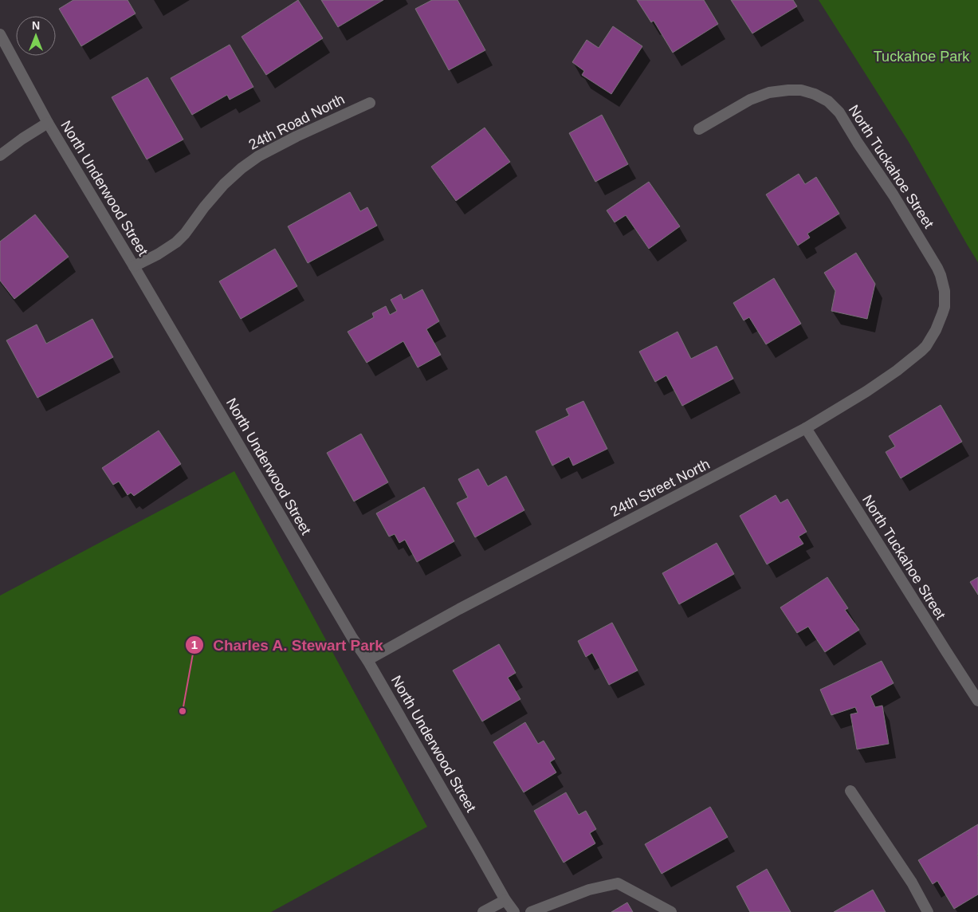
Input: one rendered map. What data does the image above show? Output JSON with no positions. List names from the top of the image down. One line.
{"streets":{"street":["24th Road North","North Tuckahoe Street","North Underwood Street","24th Street North"]},"crossings":[["24th Road North","North Underwood Street"],["North Tuckahoe Street","24th Street North"],["North Underwood Street","24th Street North"]],"parks":["Tuckahoe Park"],"places":["Charles A. Stewart Park"],"north":"top"}
